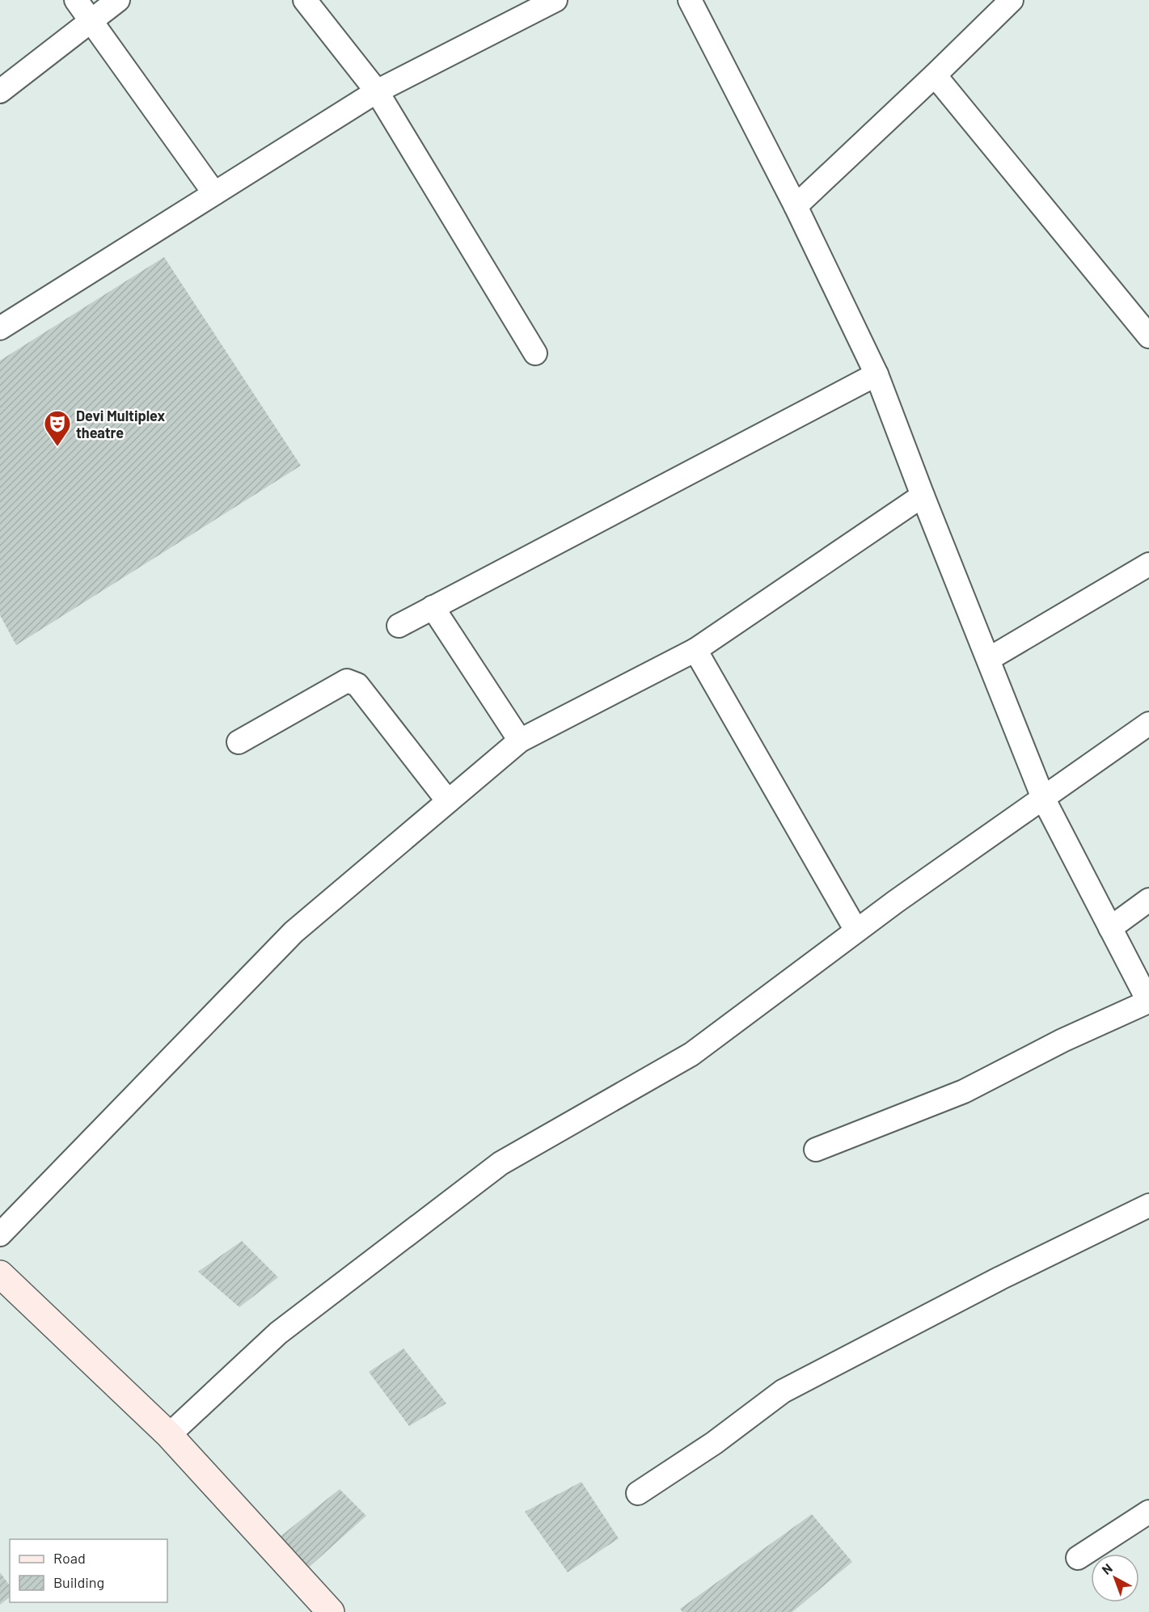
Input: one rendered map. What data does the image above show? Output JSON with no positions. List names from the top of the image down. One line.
{"places":{"theatre":["Devi Multiplex theatre"]},"legend":["Road","Building"],"north":"top left"}
